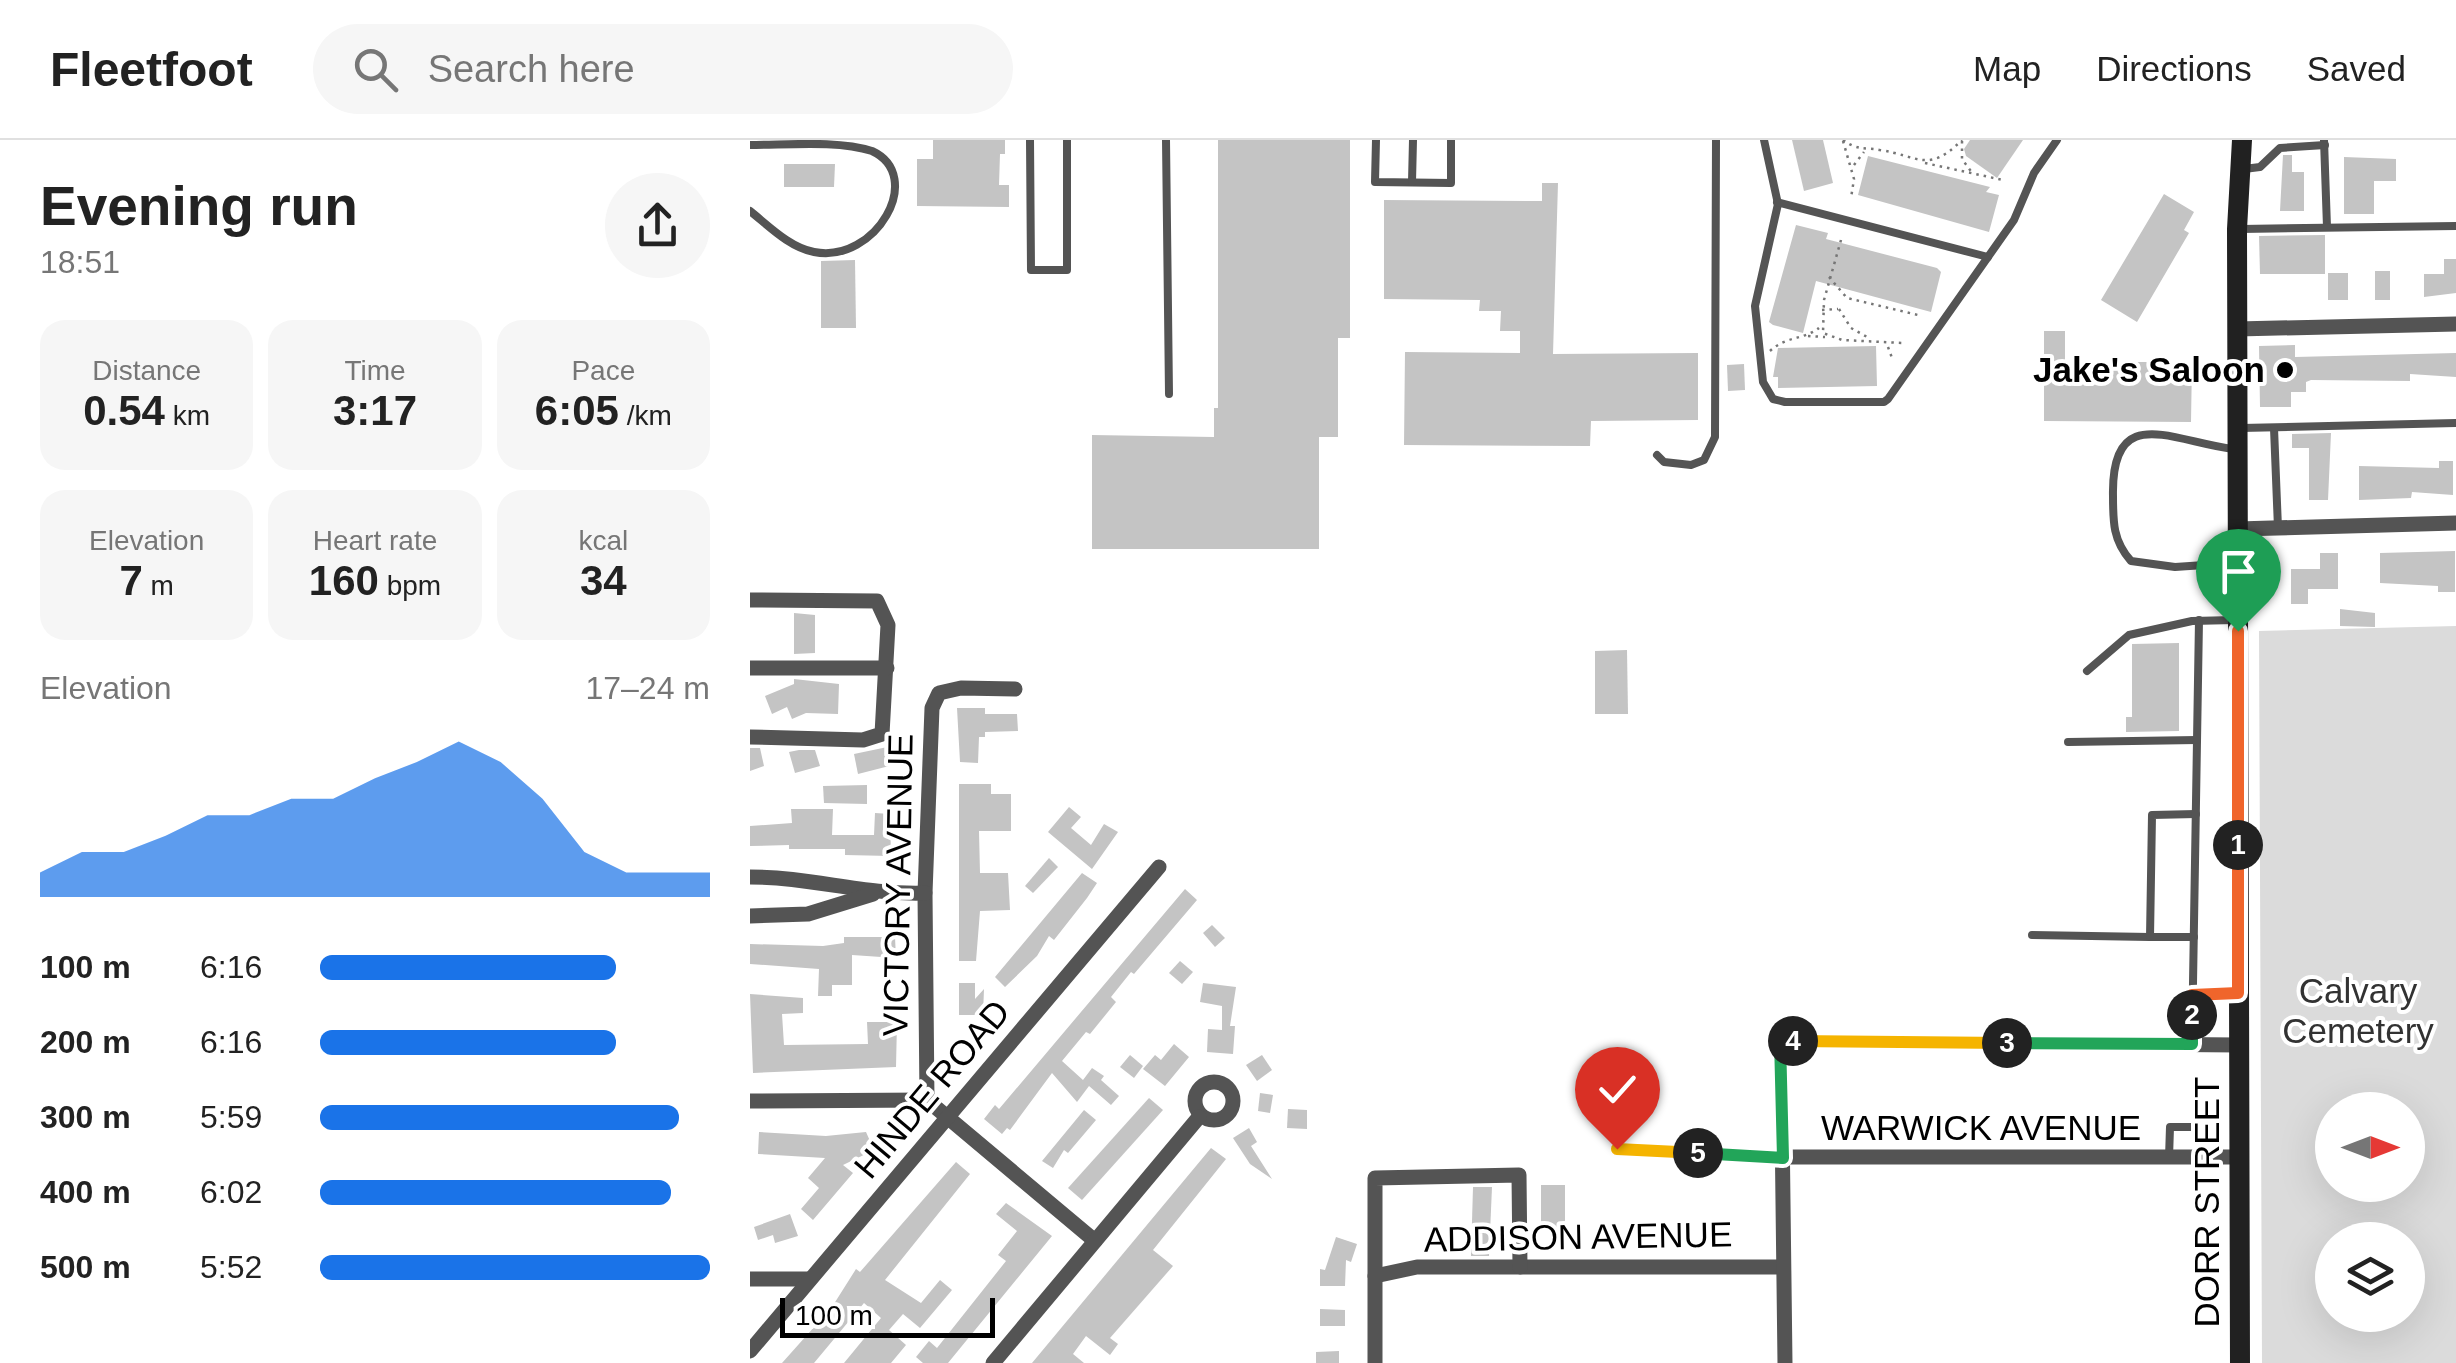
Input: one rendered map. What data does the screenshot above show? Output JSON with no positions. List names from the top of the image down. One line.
{"streets":{"main road":["DORR STREET"],"street":["VICTORY AVENUE","HINDE ROAD","WARWICK AVENUE","ADDISON AVENUE"]},"crossings":[["WARWICK AVENUE","DORR STREET"]],"parks":["Calvary Cemetery"],"places":["Jake's Saloon"],"scale_bar":"100 m","north":"right","page":{"header":"Fleetfoot","search":"Search here","nav":["Map","Directions","Saved"],"heading":["Evening run","18:51"],"stats":[["Distance","0.54 km"],["Time","3:17"],["Pace","6:05 /km"],["Elevation","7 m"],["Heart rate","160 bpm"],["kcal","34"]],"chart":["Elevation","17–24 m"],"pins":["1","2","4","3","5"],"list":[{"name":"100 m","note":"6:16"},{"name":"200 m","note":"6:16"},{"name":"300 m","note":"5:59"},{"name":"400 m","note":"6:02"},{"name":"500 m","note":"5:52"}],"scale":"100 m"}}
